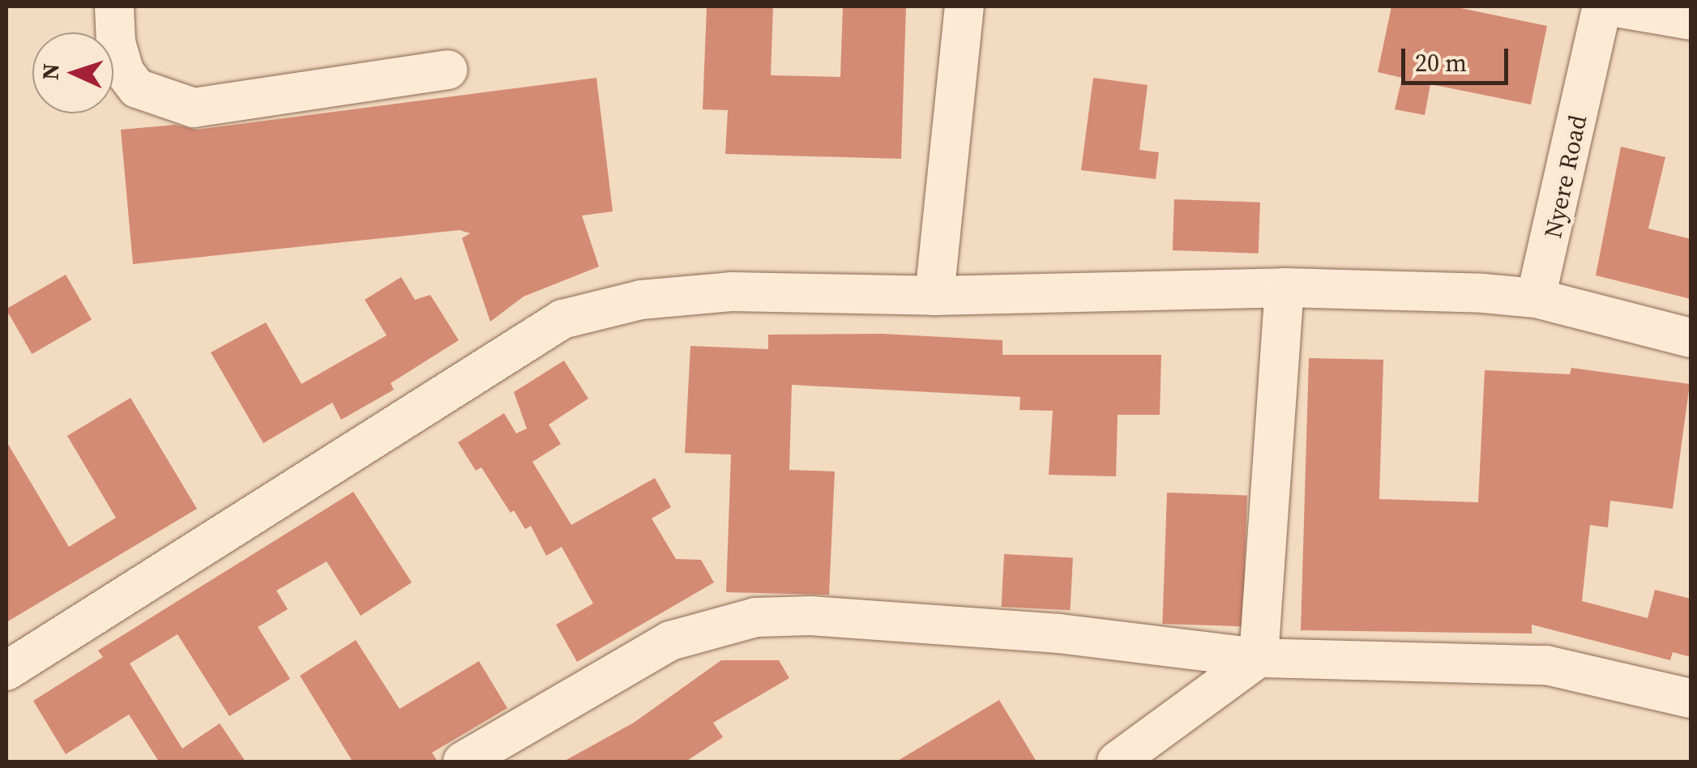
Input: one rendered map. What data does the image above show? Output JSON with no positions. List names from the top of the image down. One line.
{"streets":{"street":["Nyere Road"]},"scale_bar":"20 m","north":"left"}
